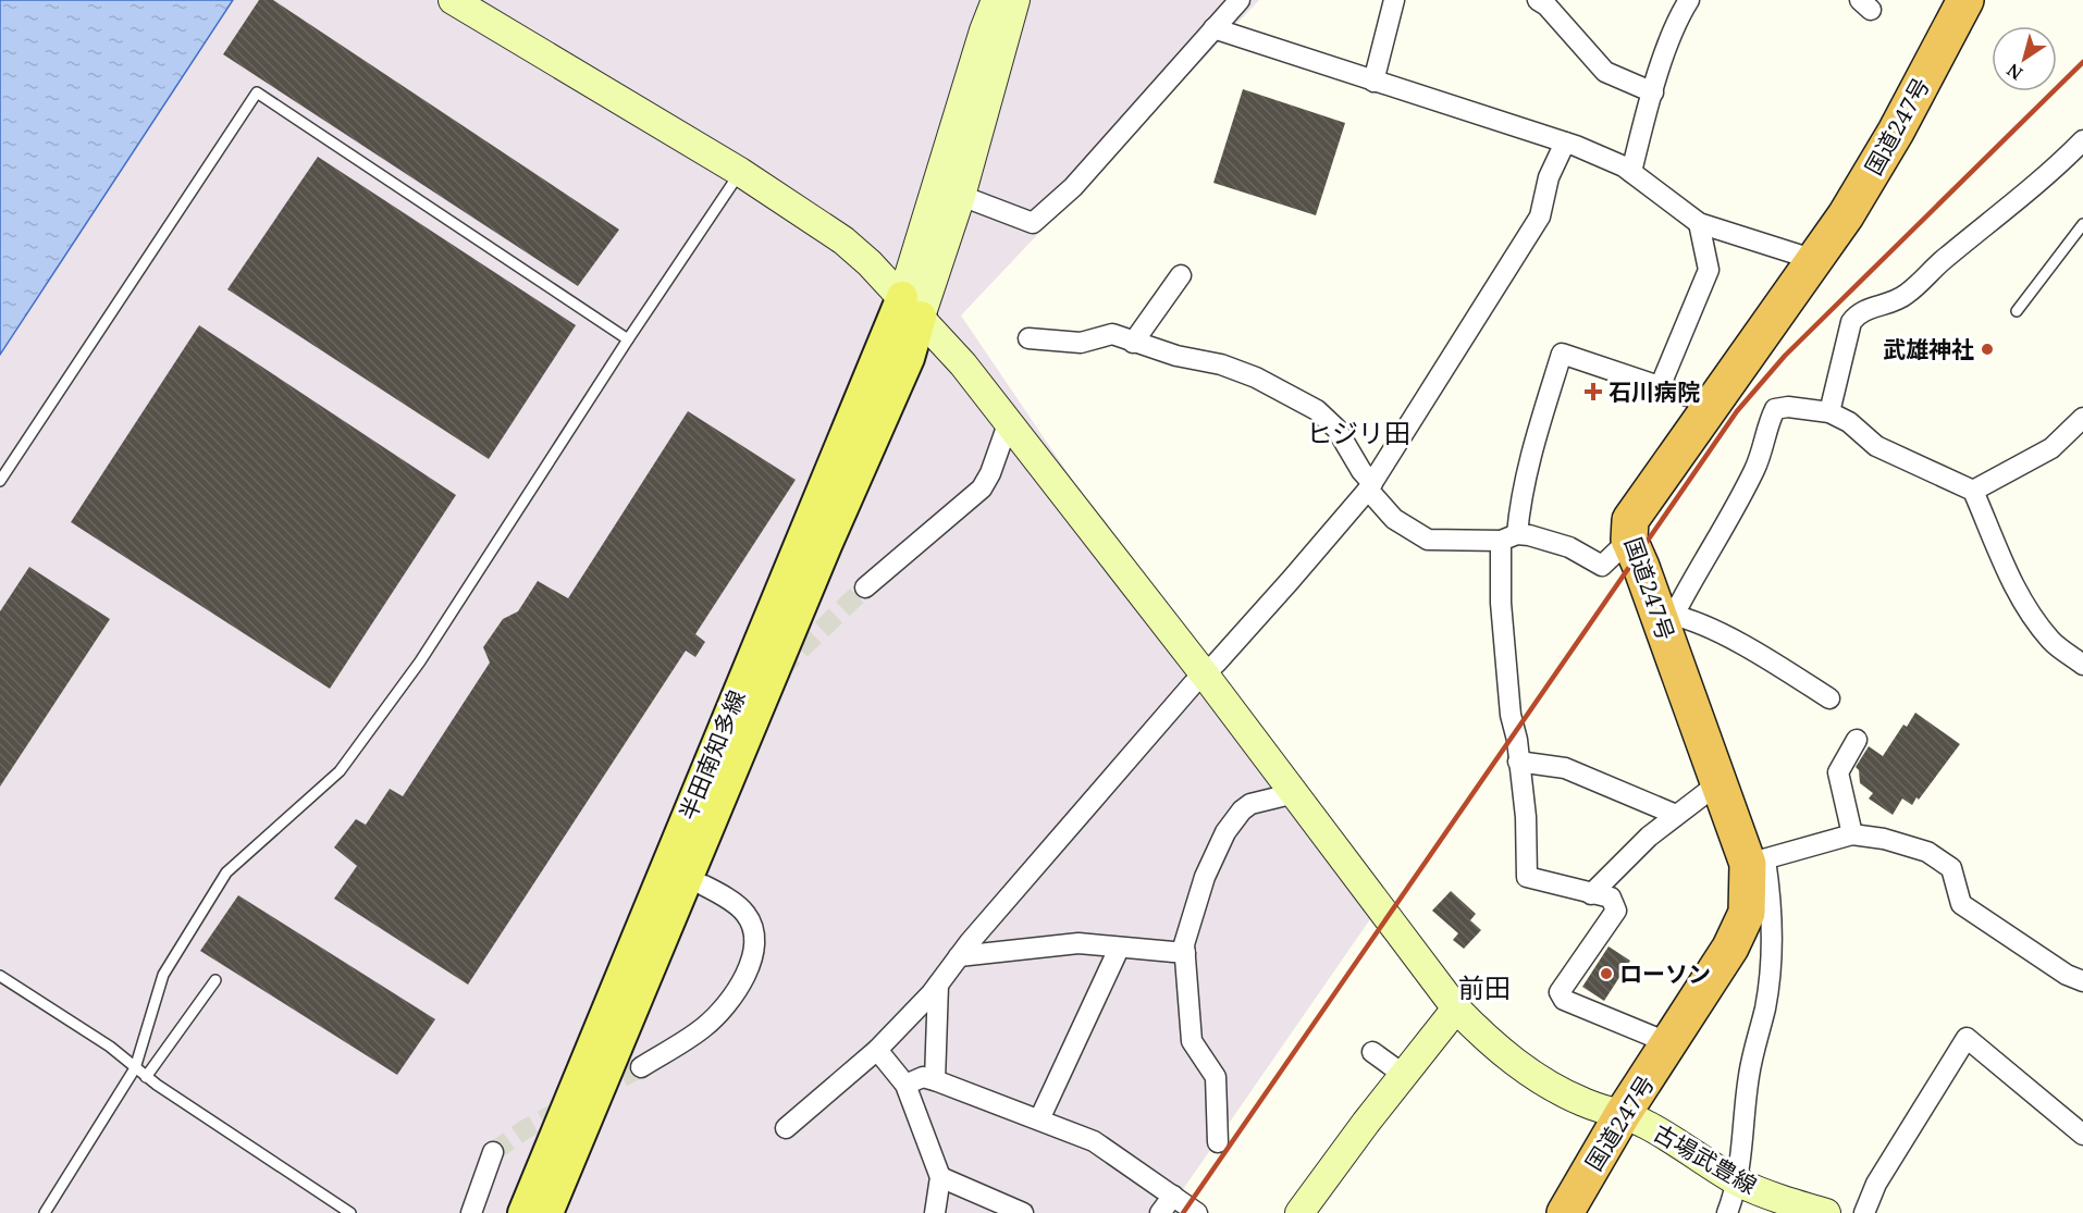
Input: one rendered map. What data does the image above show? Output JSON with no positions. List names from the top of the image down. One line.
{"streets":{"highway":["国道247号"],"main road":["半田南知多線"],"street":["古場武豊線"]},"crossings":[["国道247号","古場武豊線"],["半田南知多線","古場武豊線"]],"districts":["ヒジリ田","前田"],"places":{"other":["武雄神社","ローソン"],"health":["石川病院"]},"north":"bottom left"}
